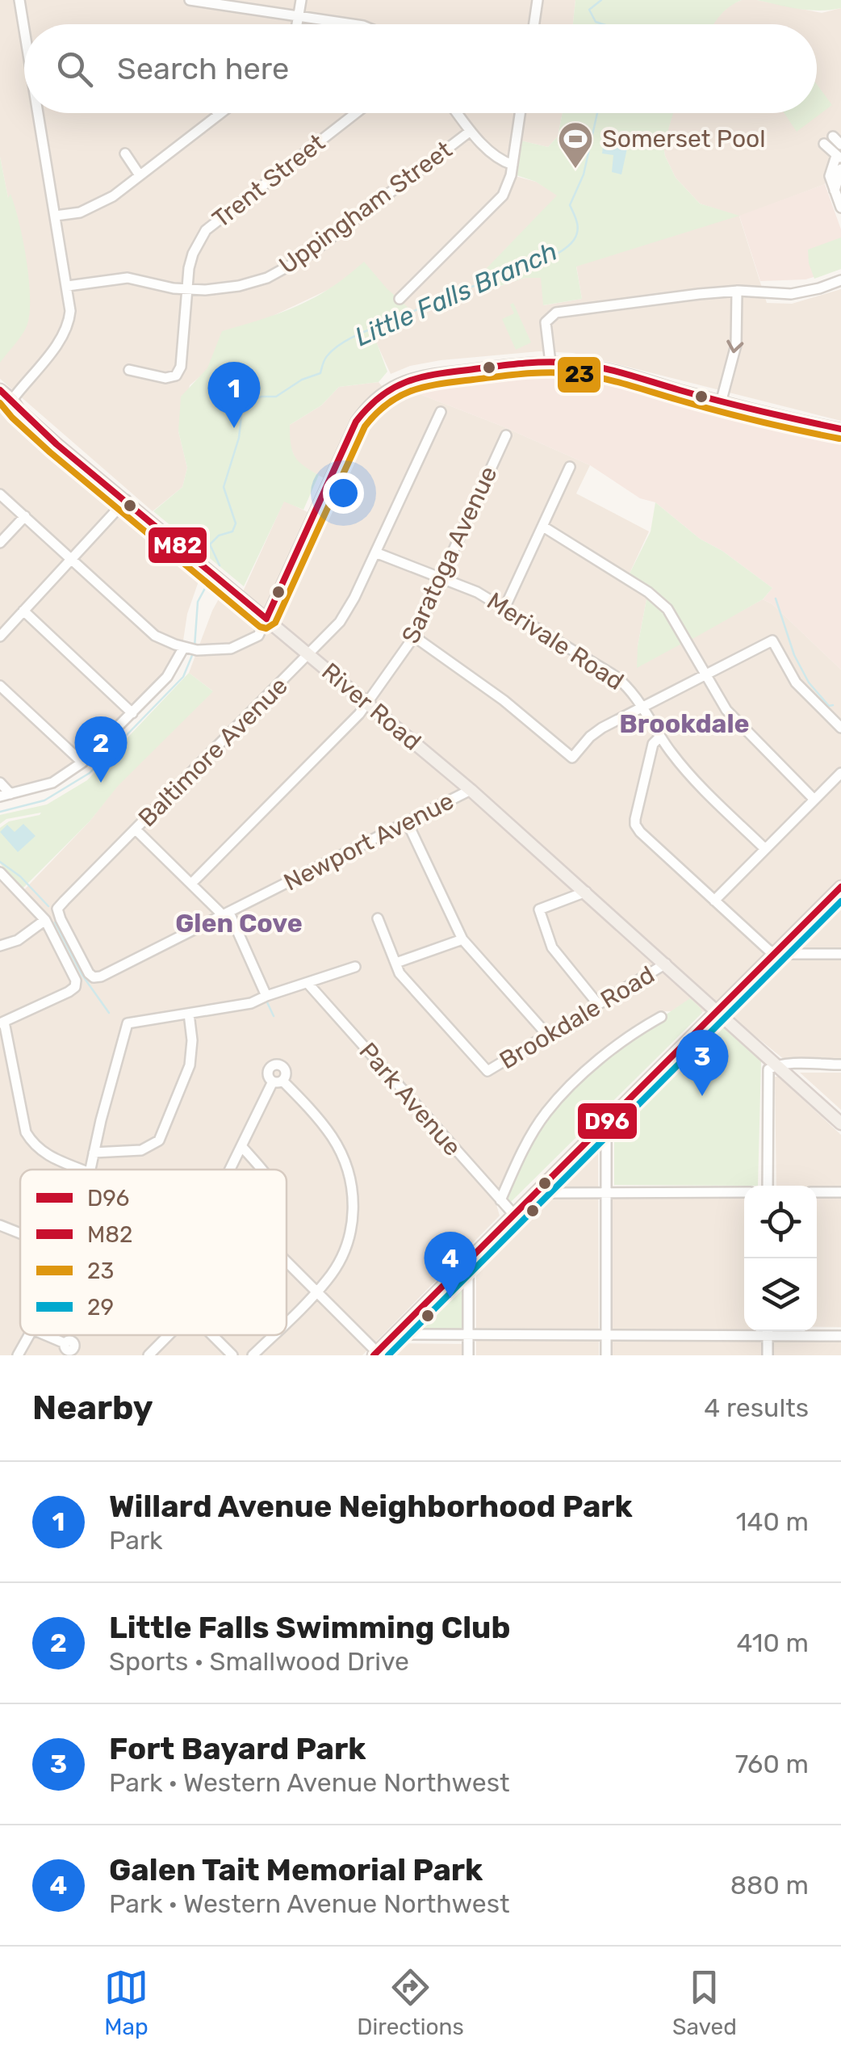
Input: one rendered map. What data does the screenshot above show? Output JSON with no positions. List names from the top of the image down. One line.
{"streets":{"main road":["River Road"],"street":["Trent Street","Uppingham Street","Saratoga Avenue","Merivale Road","Baltimore Avenue","Newport Avenue","Brookdale Road","Park Avenue"]},"crossings":[["Trent Street","Uppingham Street"],["Saratoga Avenue","Merivale Road"],["Saratoga Avenue","River Road"],["Merivale Road","Baltimore Avenue"],["River Road","Baltimore Avenue"],["River Road","Newport Avenue"],["River Road","Brookdale Road"],["Baltimore Avenue","Newport Avenue"]],"districts":["Brookdale","Glen Cove"],"water":["Little Falls Branch"],"places":{"sports":["Somerset Pool"]},"lines":["transit line M82","transit line 23","transit line D96","transit line 29"],"legend":["D96","M82","23","29"],"page":{"search":"Search here","pins":["1","2","3","4"],"heading":["Nearby","4 results"],"list":[{"mark":"1","name":"Willard Avenue Neighborhood Park","note":"Park","value":"140 m"},{"mark":"2","name":"Little Falls Swimming Club","note":"Sports · Smallwood Drive","value":"410 m"},{"mark":"3","name":"Fort Bayard Park","note":"Park · Western Avenue Northwest","value":"760 m"},{"mark":"4","name":"Galen Tait Memorial Park","note":"Park · Western Avenue Northwest","value":"880 m"}],"nav":["Map","Directions","Saved"]}}
